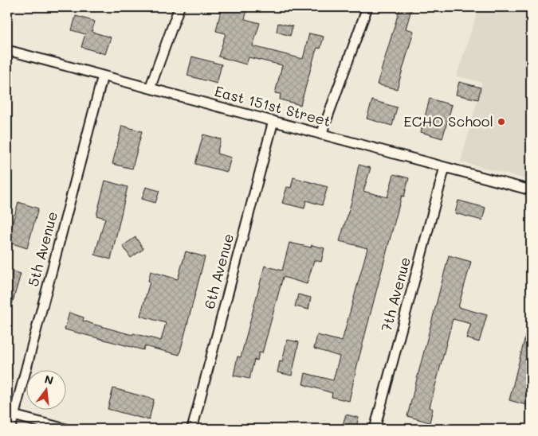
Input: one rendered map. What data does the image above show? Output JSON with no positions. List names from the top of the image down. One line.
{"streets":{"street":["East 151st Street","5th Avenue","6th Avenue","7th Avenue"]},"crossings":[["East 151st Street","5th Avenue"],["East 151st Street","6th Avenue"],["East 151st Street","7th Avenue"]],"places":["ECHO School"],"north":"top"}
